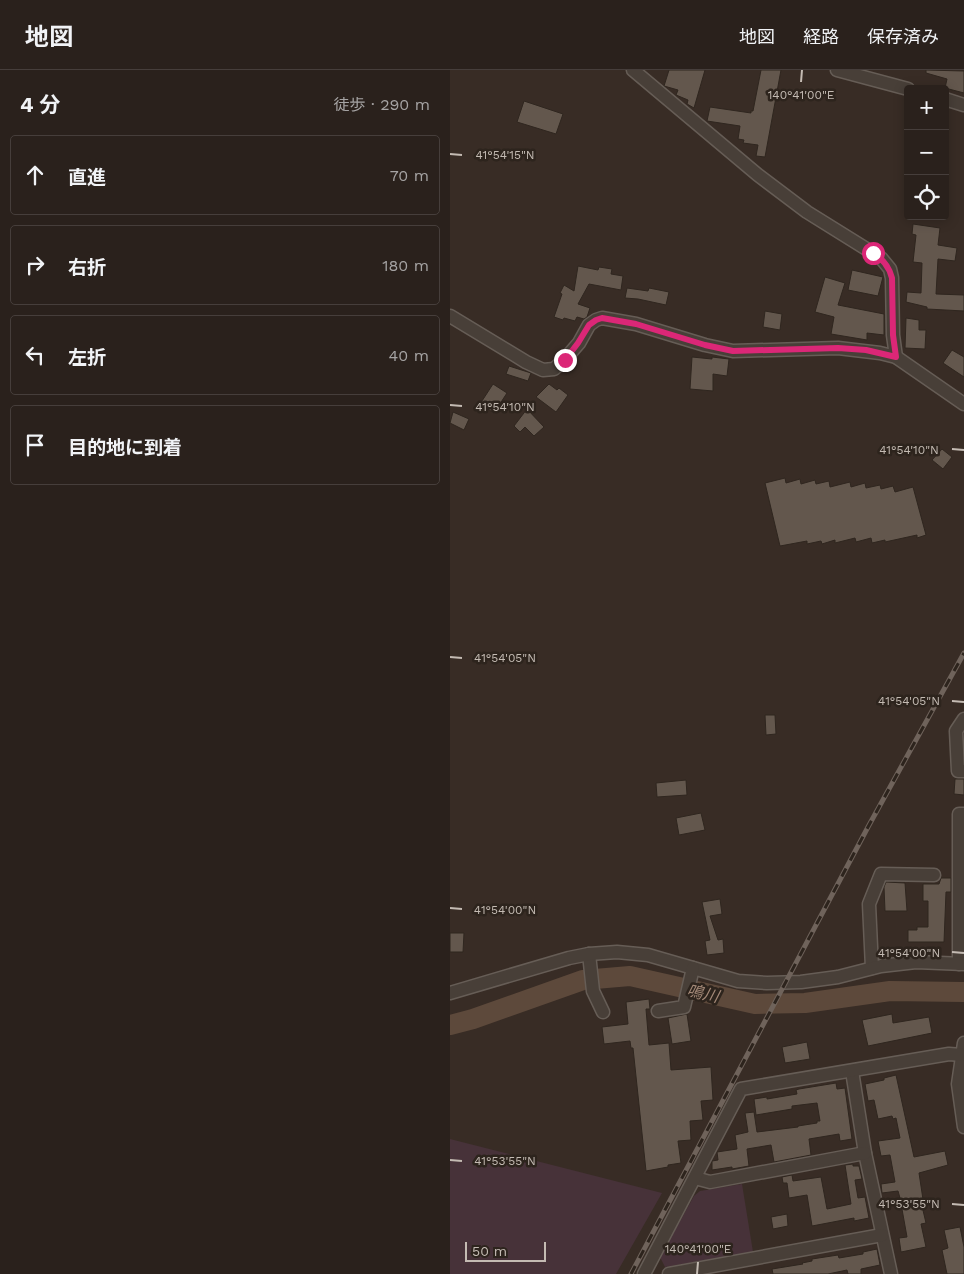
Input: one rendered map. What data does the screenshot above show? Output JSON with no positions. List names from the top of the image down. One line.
{"water":["鳴川"],"scale_bar":"50 m","page":{"header":"地図","nav":["地図","経路","保存済み"],"heading":["4 分","徒歩 · 290 m"],"map_buttons":["+","−"],"list":[["直進","70 m"],["右折","180 m"],["左折","40 m"],"目的地に到着"],"scale":"50 m"},"coordinates":["140°41'00\"E","41°54'15\"N","41°54'10\"N","41°54'05\"N","41°54'00\"N","41°53'55\"N"]}
